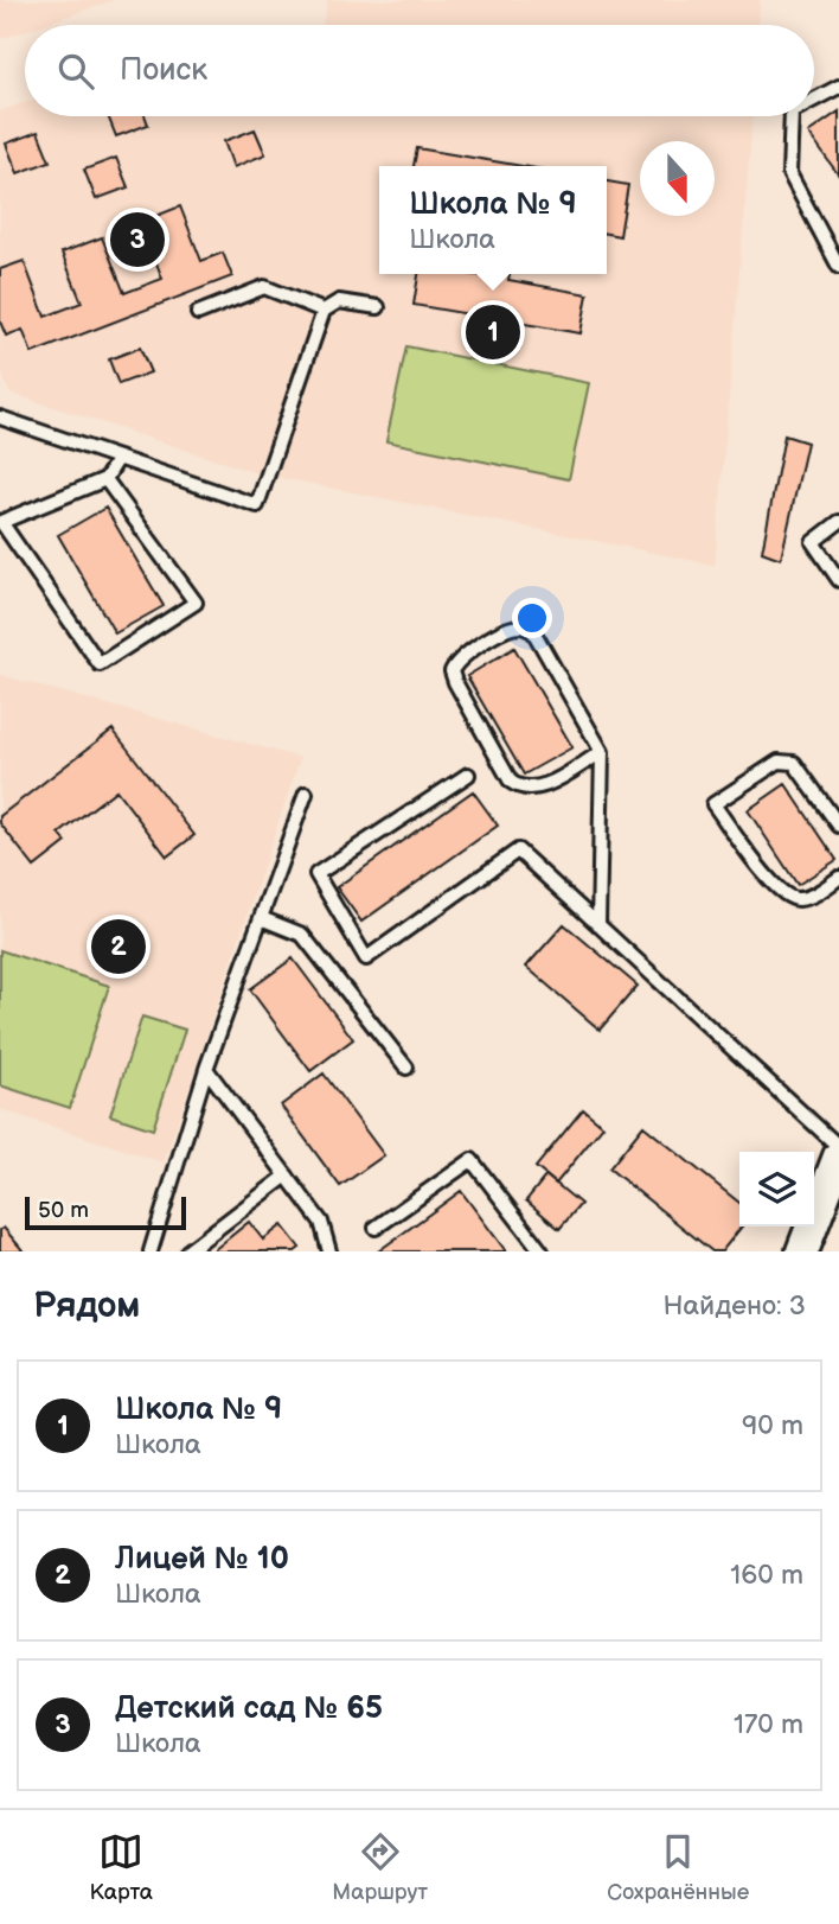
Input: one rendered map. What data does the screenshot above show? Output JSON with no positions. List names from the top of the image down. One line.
{"scale_bar":"50 m","north":"bottom","page":{"search":"Поиск","popup":["Школа № 9","Школа"],"pins":["3","1","2"],"scale":"50 m","heading":["Рядом","Найдено: 3"],"list":[{"mark":"1","name":"Школа № 9","note":"Школа","value":"90 m"},{"mark":"2","name":"Лицей № 10","note":"Школа","value":"160 m"},{"mark":"3","name":"Детский сад № 65","note":"Школа","value":"170 m"}],"nav":["Карта","Маршрут","Сохранённые"]}}
